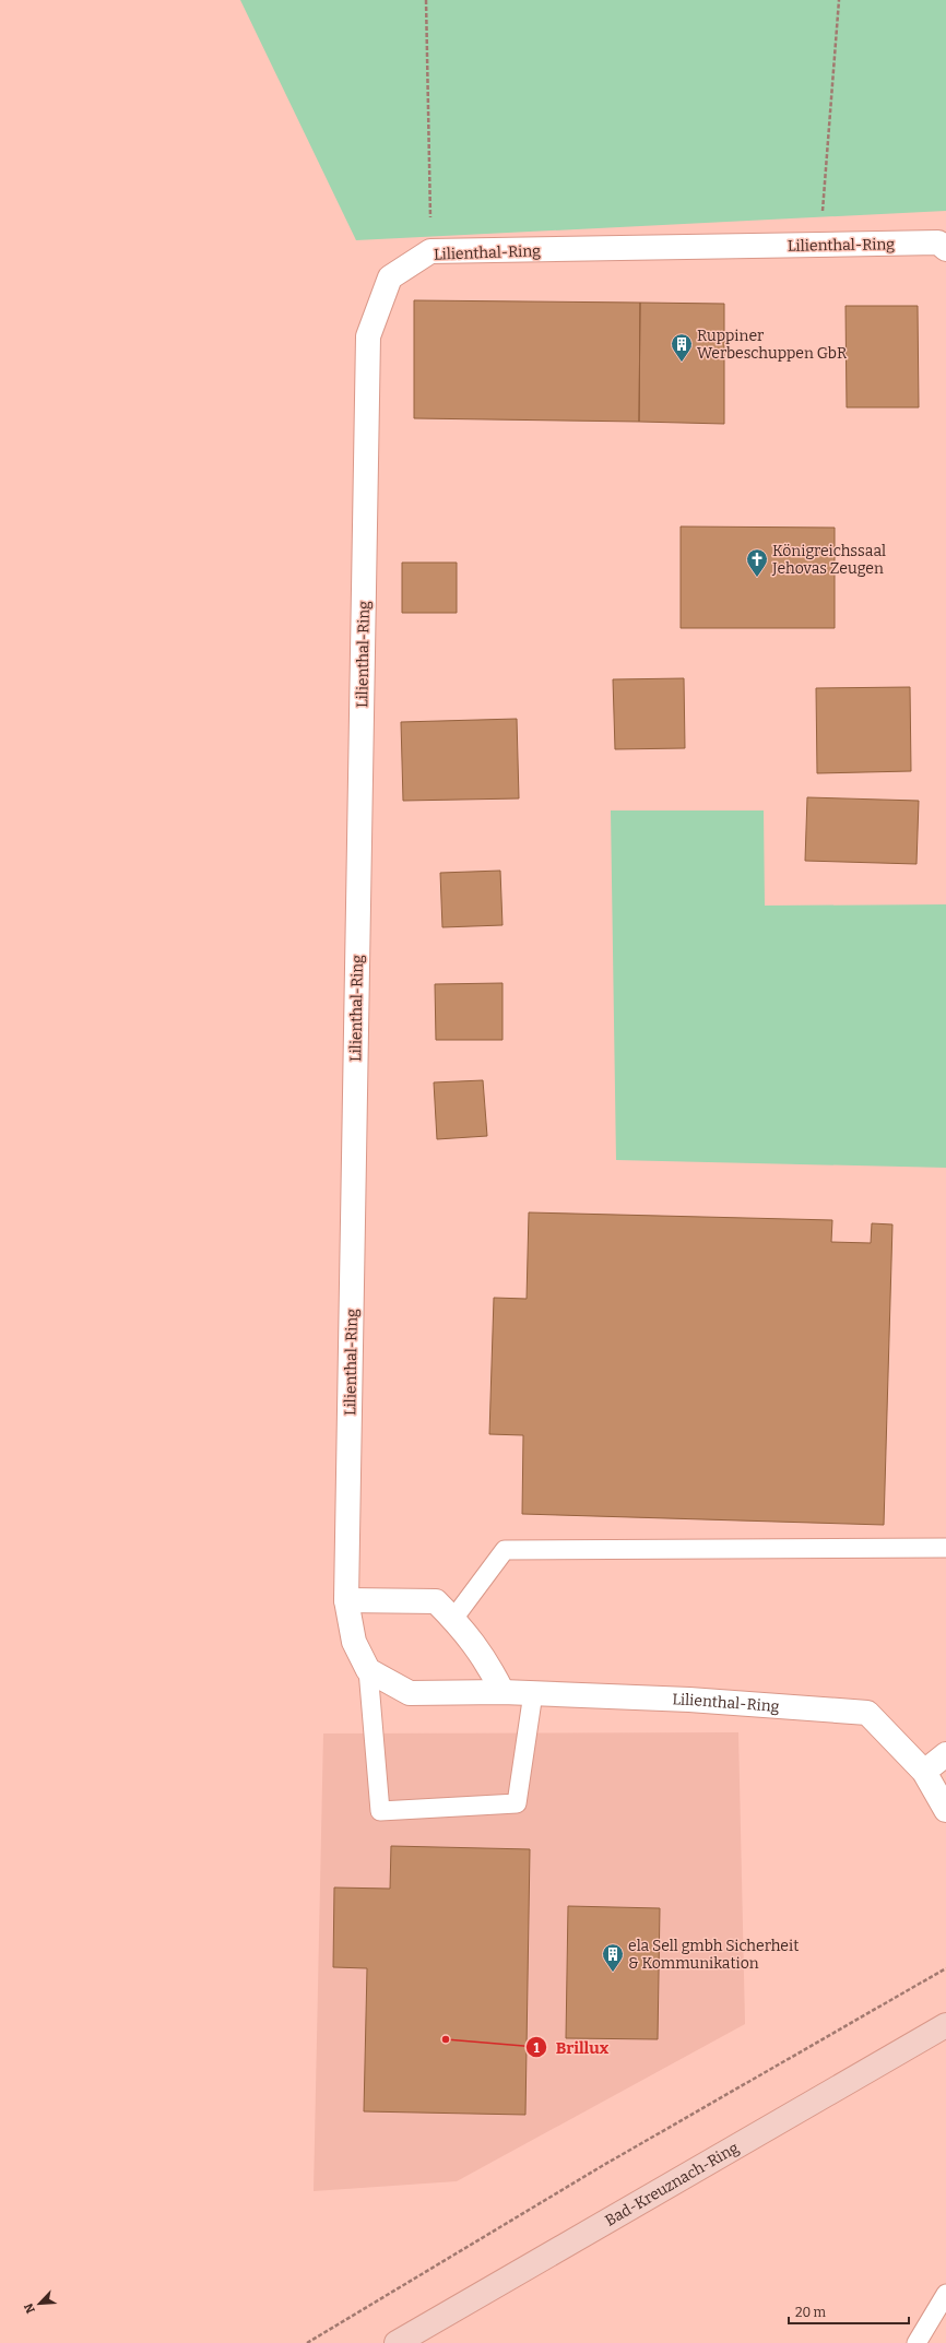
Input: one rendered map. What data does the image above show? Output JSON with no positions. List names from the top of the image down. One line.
{"streets":{"main road":["Bad-Kreuznach-Ring"],"street":["Lilienthal-Ring"]},"places":{"building":["Ruppiner Werbeschuppen GbR","ela Sell gmbh Sicherheit & Kommunikation"],"church":["Königreichssaal Jehovas Zeugen"],"other":["Brillux"]},"scale_bar":"20 m","north":"bottom left"}
